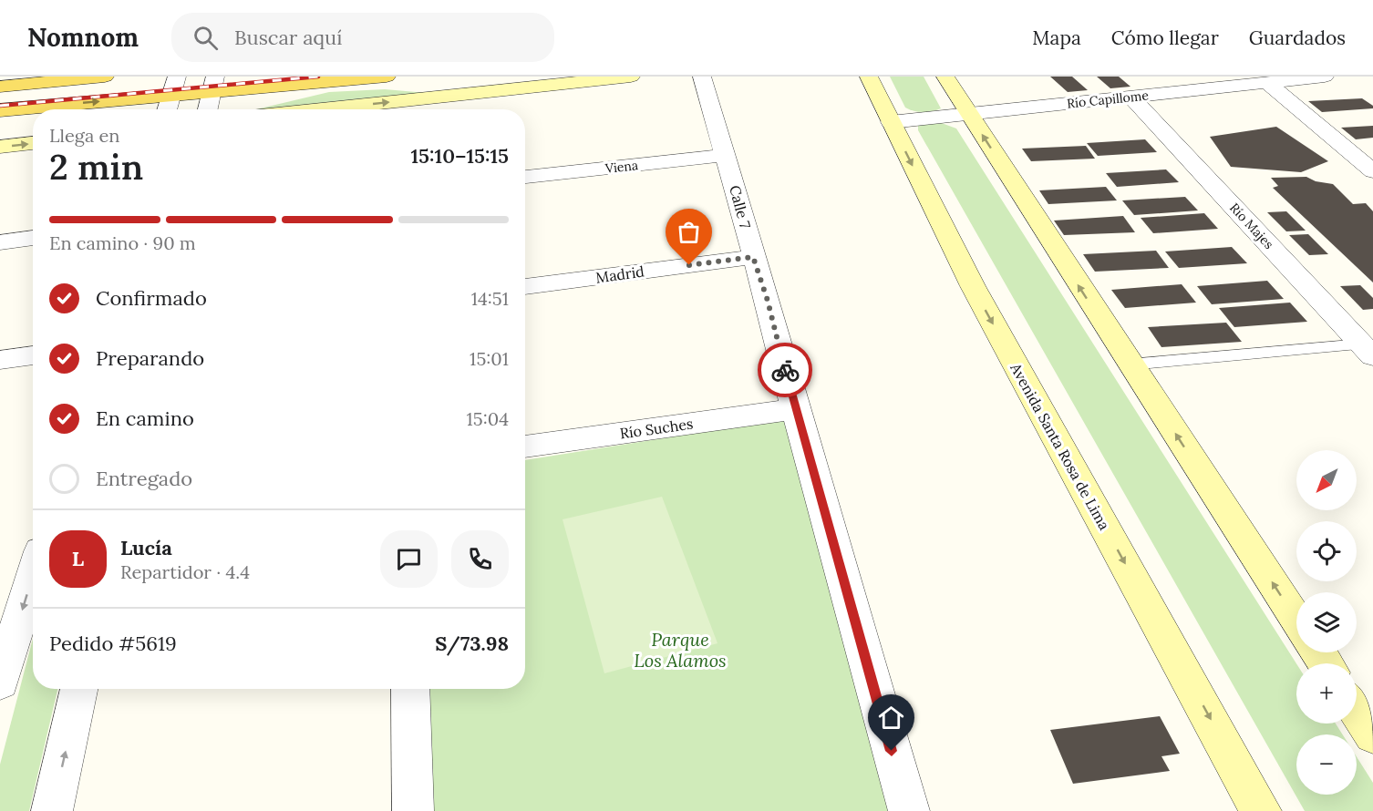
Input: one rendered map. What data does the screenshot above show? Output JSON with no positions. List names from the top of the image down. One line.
{"streets":{"main road":["Avenida Santa Rosa de Lima"],"street":["Río Capillome","Viena","Calle 7","Río Majes","Madrid","Río Suches"]},"crossings":[["Río Capillome","Río Majes"],["Río Capillome","Avenida Santa Rosa de Lima"],["Viena","Calle 7"],["Calle 7","Madrid"],["Calle 7","Río Suches"]],"parks":["Parque Los Alamos"],"north":"bottom left","page":{"header":"Nomnom","search":"Buscar aquí","nav":["Mapa","Cómo llegar","Guardados"],"heading":["2 min","Llega en","15:10–15:15"],"panel":["Lucía","Repartidor · 4.4","Pedido #5619","S/73.98"],"bar":"En camino · 90 m","list":[["Confirmado","14:51"],["Preparando","15:01"],["En camino","15:04"],"Entregado"],"map_buttons":["+","−"],"round":"L"}}
